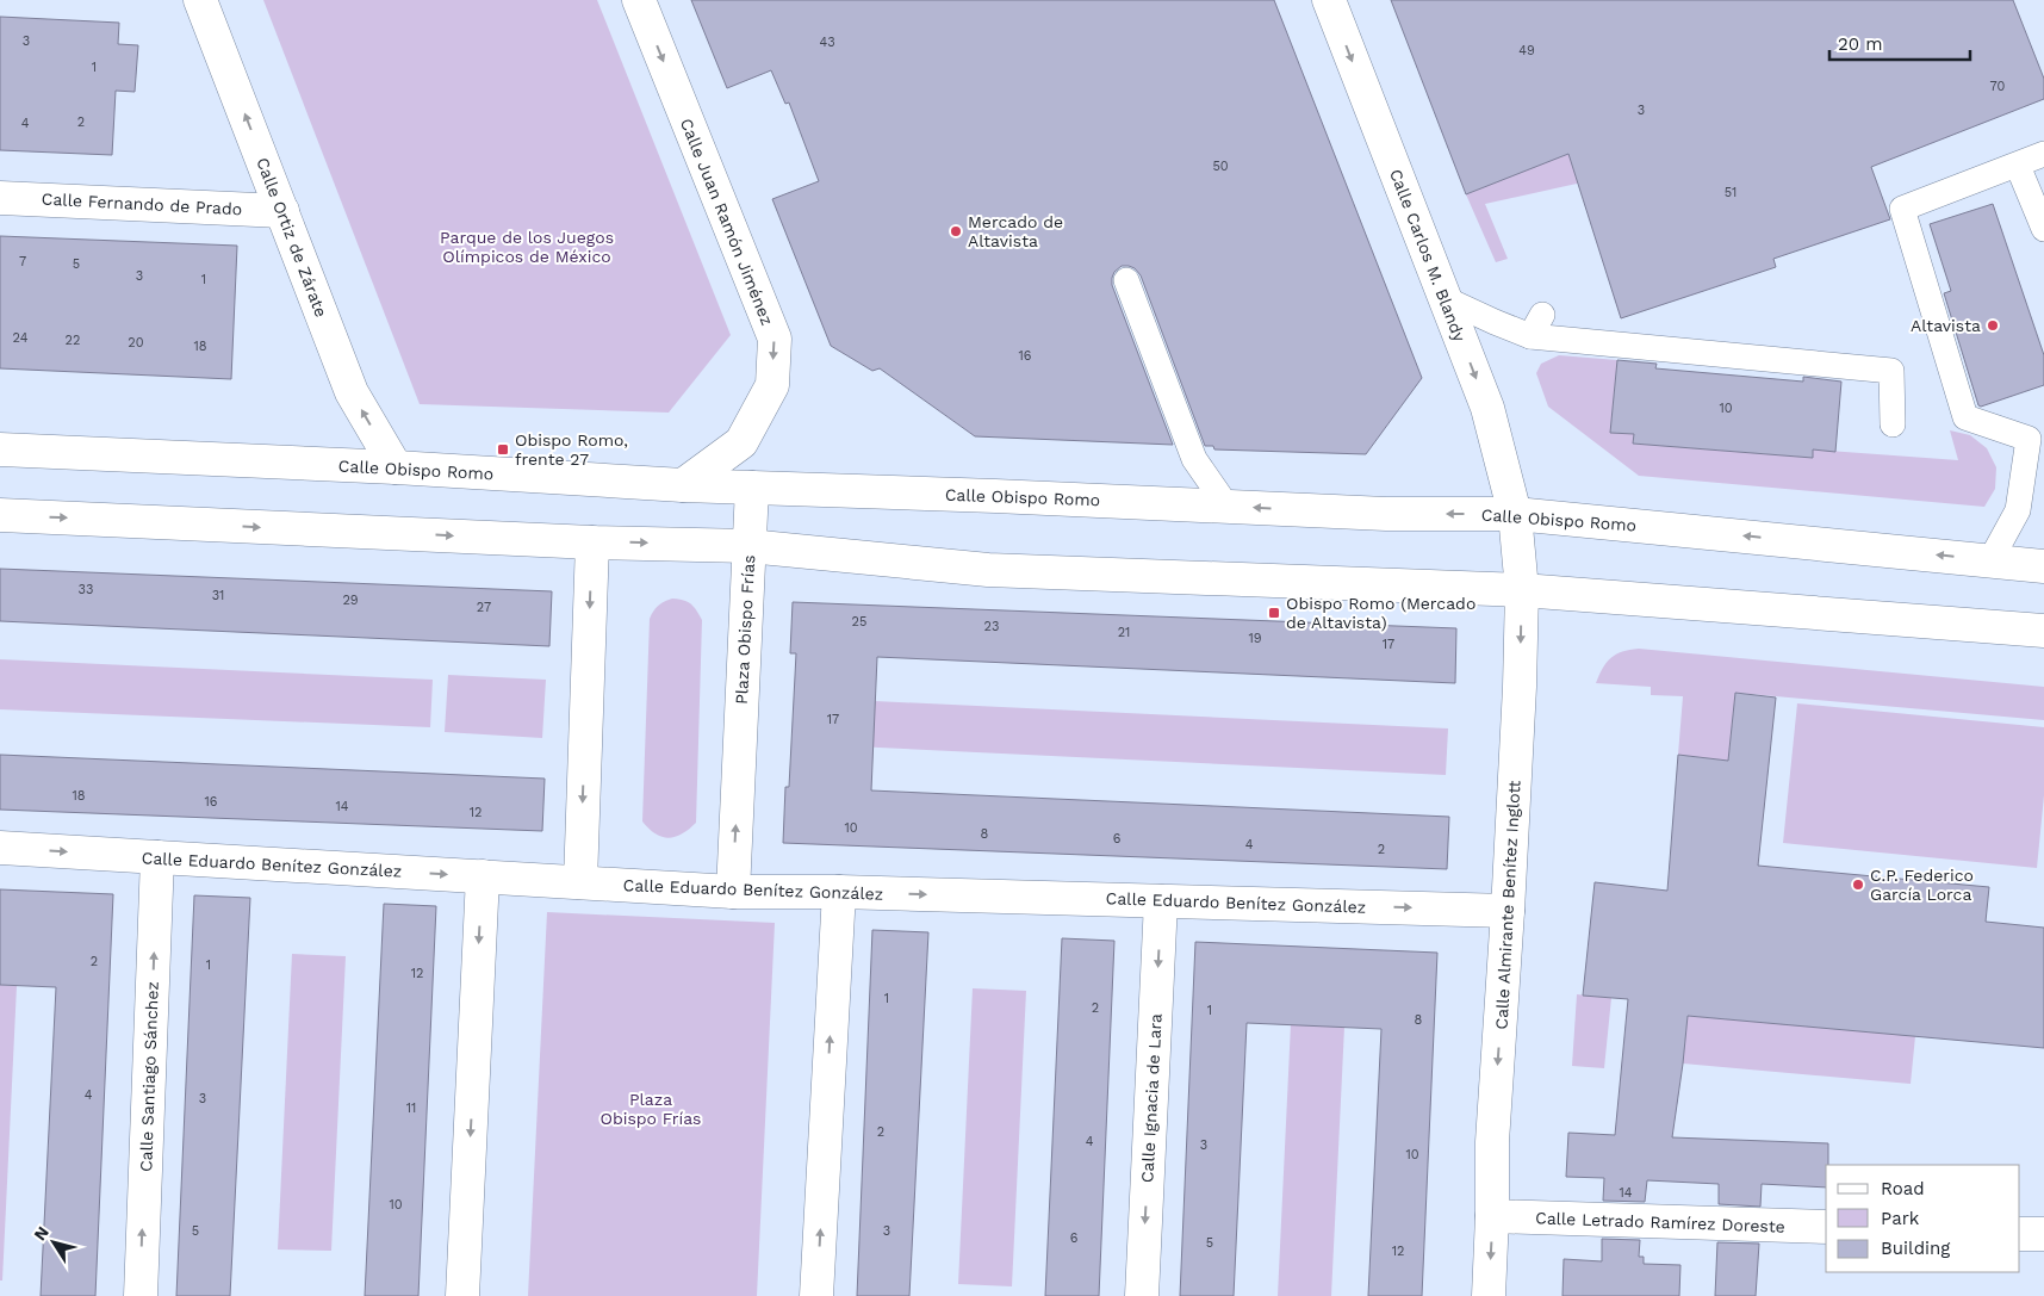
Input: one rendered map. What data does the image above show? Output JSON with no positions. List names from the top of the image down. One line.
{"streets":{"street":["Calle Fernando de Prado","Calle Juan Ramón Jiménez","Calle Ortiz de Zárate","Calle Carlos M. Blandy","Calle Obispo Romo","Plaza Obispo Frías","Calle Eduardo Benítez González","Calle Almirante Benítez Inglott","Calle Santiago Sánchez","Calle Ignacia de Lara","Calle Letrado Ramírez Doreste"]},"crossings":[["Calle Fernando de Prado","Calle Ortiz de Zárate"],["Calle Juan Ramón Jiménez","Calle Obispo Romo"],["Calle Ortiz de Zárate","Calle Obispo Romo"],["Calle Carlos M. Blandy","Calle Obispo Romo"],["Calle Carlos M. Blandy","Calle Almirante Benítez Inglott"],["Calle Obispo Romo","Plaza Obispo Frías"],["Calle Obispo Romo","Calle Almirante Benítez Inglott"],["Plaza Obispo Frías","Calle Eduardo Benítez González"],["Calle Eduardo Benítez González","Calle Almirante Benítez Inglott"],["Calle Eduardo Benítez González","Calle Santiago Sánchez"],["Calle Eduardo Benítez González","Calle Ignacia de Lara"],["Calle Almirante Benítez Inglott","Calle Letrado Ramírez Doreste"]],"one_way":["Calle Juan Ramón Jiménez","Calle Ortiz de Zárate","Calle Carlos M. Blandy","Calle Eduardo Benítez González","Calle Almirante Benítez Inglott","Calle Santiago Sánchez","Calle Ignacia de Lara"],"parks":["Parque de los Juegos Olímpicos de México","Plaza Obispo Frías"],"places":{"other":["Mercado de Altavista","Altavista","C.P. Federico García Lorca"],"transit":["Obispo Romo, frente 27","Obispo Romo (Mercado de Altavista)"]},"house_numbers":["3","43","49","1","70","3","2","4","50","51","7","5","3","1","24","22","20","18","16","10","33","31","29","27","25","23","21","19","17","17","18","16","14","12","10","8","6","4","2","2","1","12","1","2","1","8","4","3","11","2","4","3","10","14","10","5","3","6","5","12"],"legend":["Road","Park","Building"],"scale_bar":"20 m","north":"top left"}
